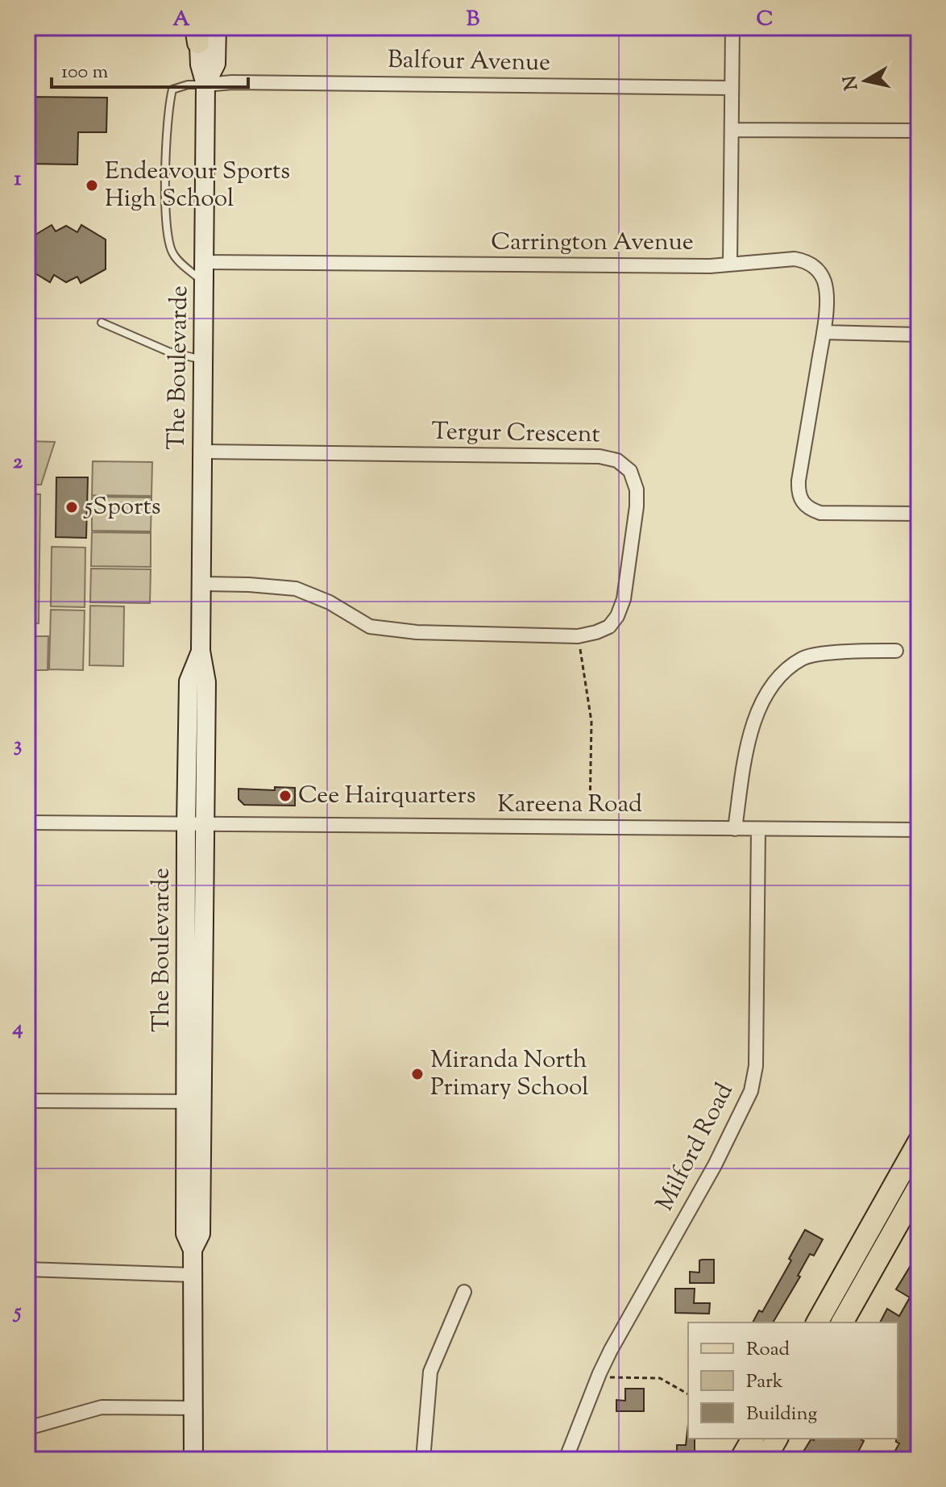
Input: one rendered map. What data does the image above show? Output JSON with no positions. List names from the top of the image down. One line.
{"streets":{"main road":["The Boulevarde"],"street":["Balfour Avenue","Carrington Avenue","Tergur Crescent","Kareena Road","Milford Road"]},"crossings":[["Balfour Avenue","The Boulevarde"],["Carrington Avenue","The Boulevarde"],["The Boulevarde","Tergur Crescent"],["The Boulevarde","Kareena Road"],["Kareena Road","Milford Road"]],"places":["Endeavour Sports High School","5Sports","Cee Hairquarters","Miranda North Primary School"],"legend":["Road","Park","Building"],"scale_bar":"100 m","north":"left","grid":{"columns":["A","B","C"],"rows":["1","2","3","4","5"]}}
